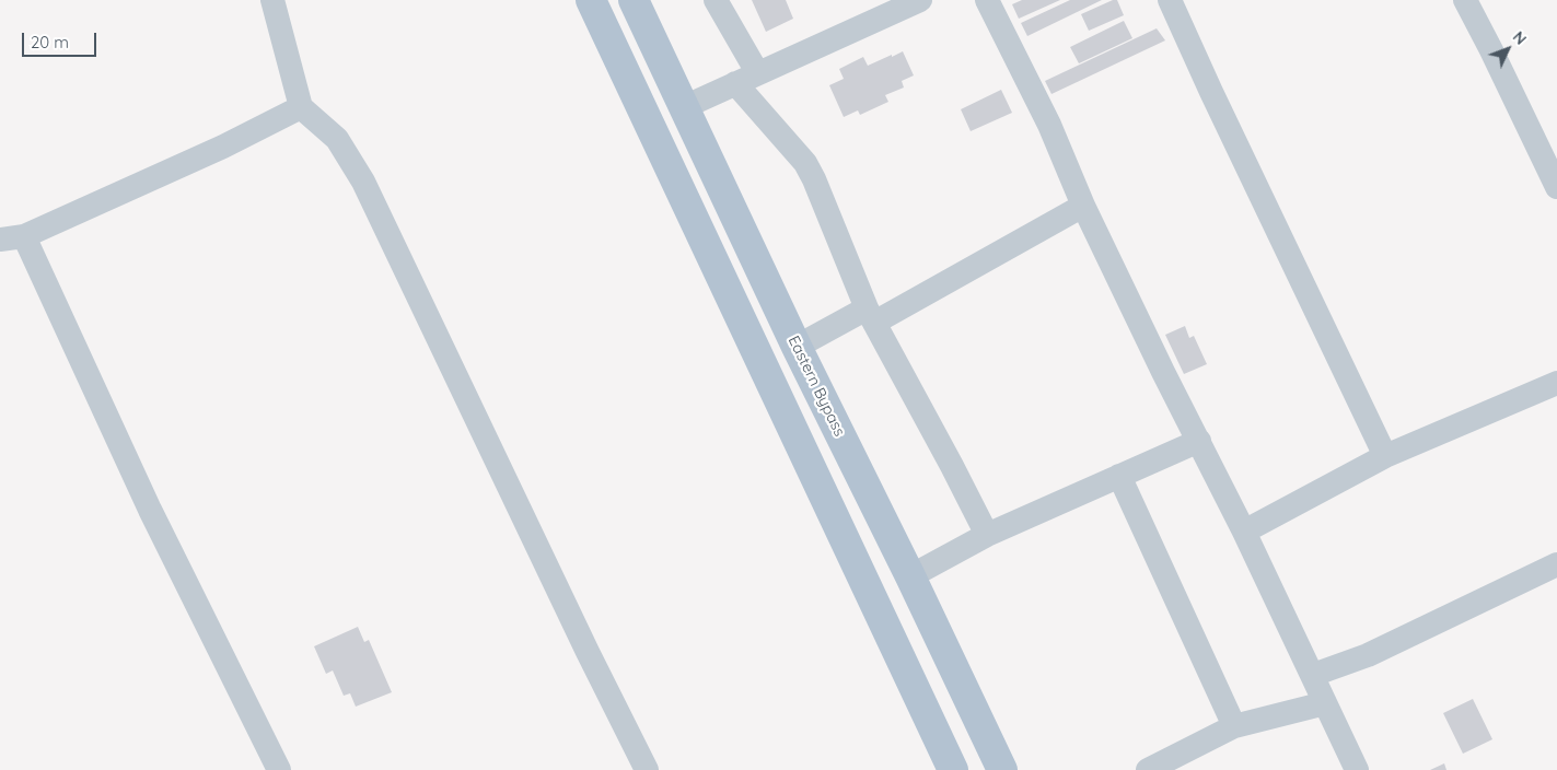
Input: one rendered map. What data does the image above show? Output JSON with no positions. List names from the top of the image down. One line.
{"streets":{"main road":["Eastern Bypass"]},"scale_bar":"20 m","north":"top right"}
